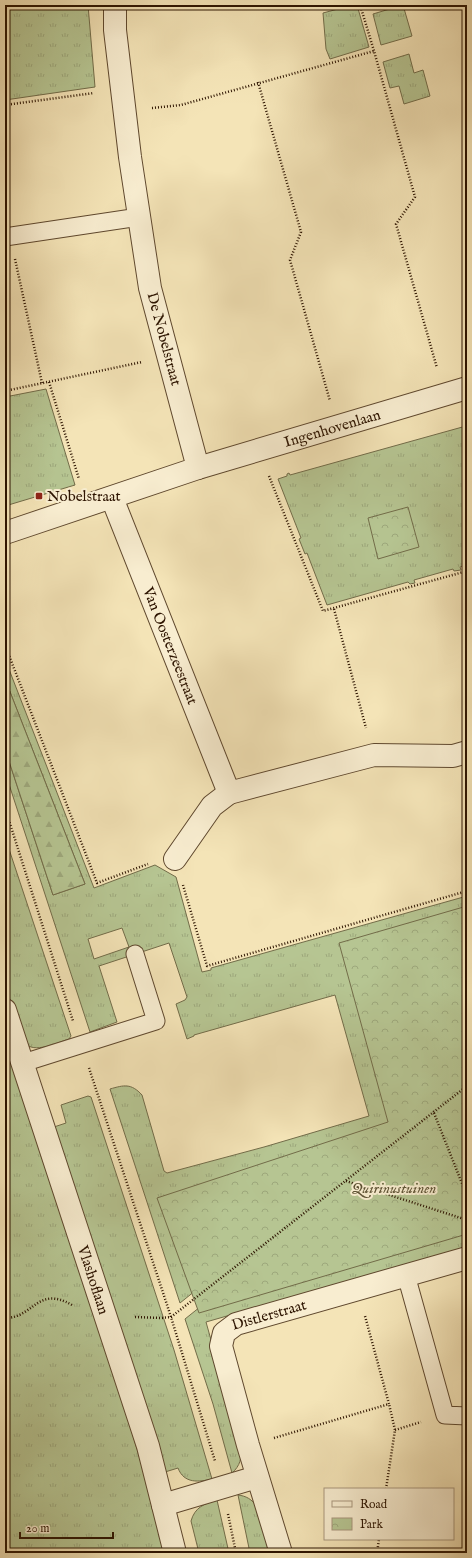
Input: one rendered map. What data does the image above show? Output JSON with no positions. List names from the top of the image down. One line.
{"streets":{"street":["De Nobelstraat","Ingenhovenlaan","Van Oosterzeestraat","Vlashoflaan","Distlerstraat"]},"crossings":[["De Nobelstraat","Ingenhovenlaan"]],"parks":["Quirinustuinen"],"places":{"transit":["Nobelstraat"]},"legend":["Road","Park"],"scale_bar":"20 m"}
